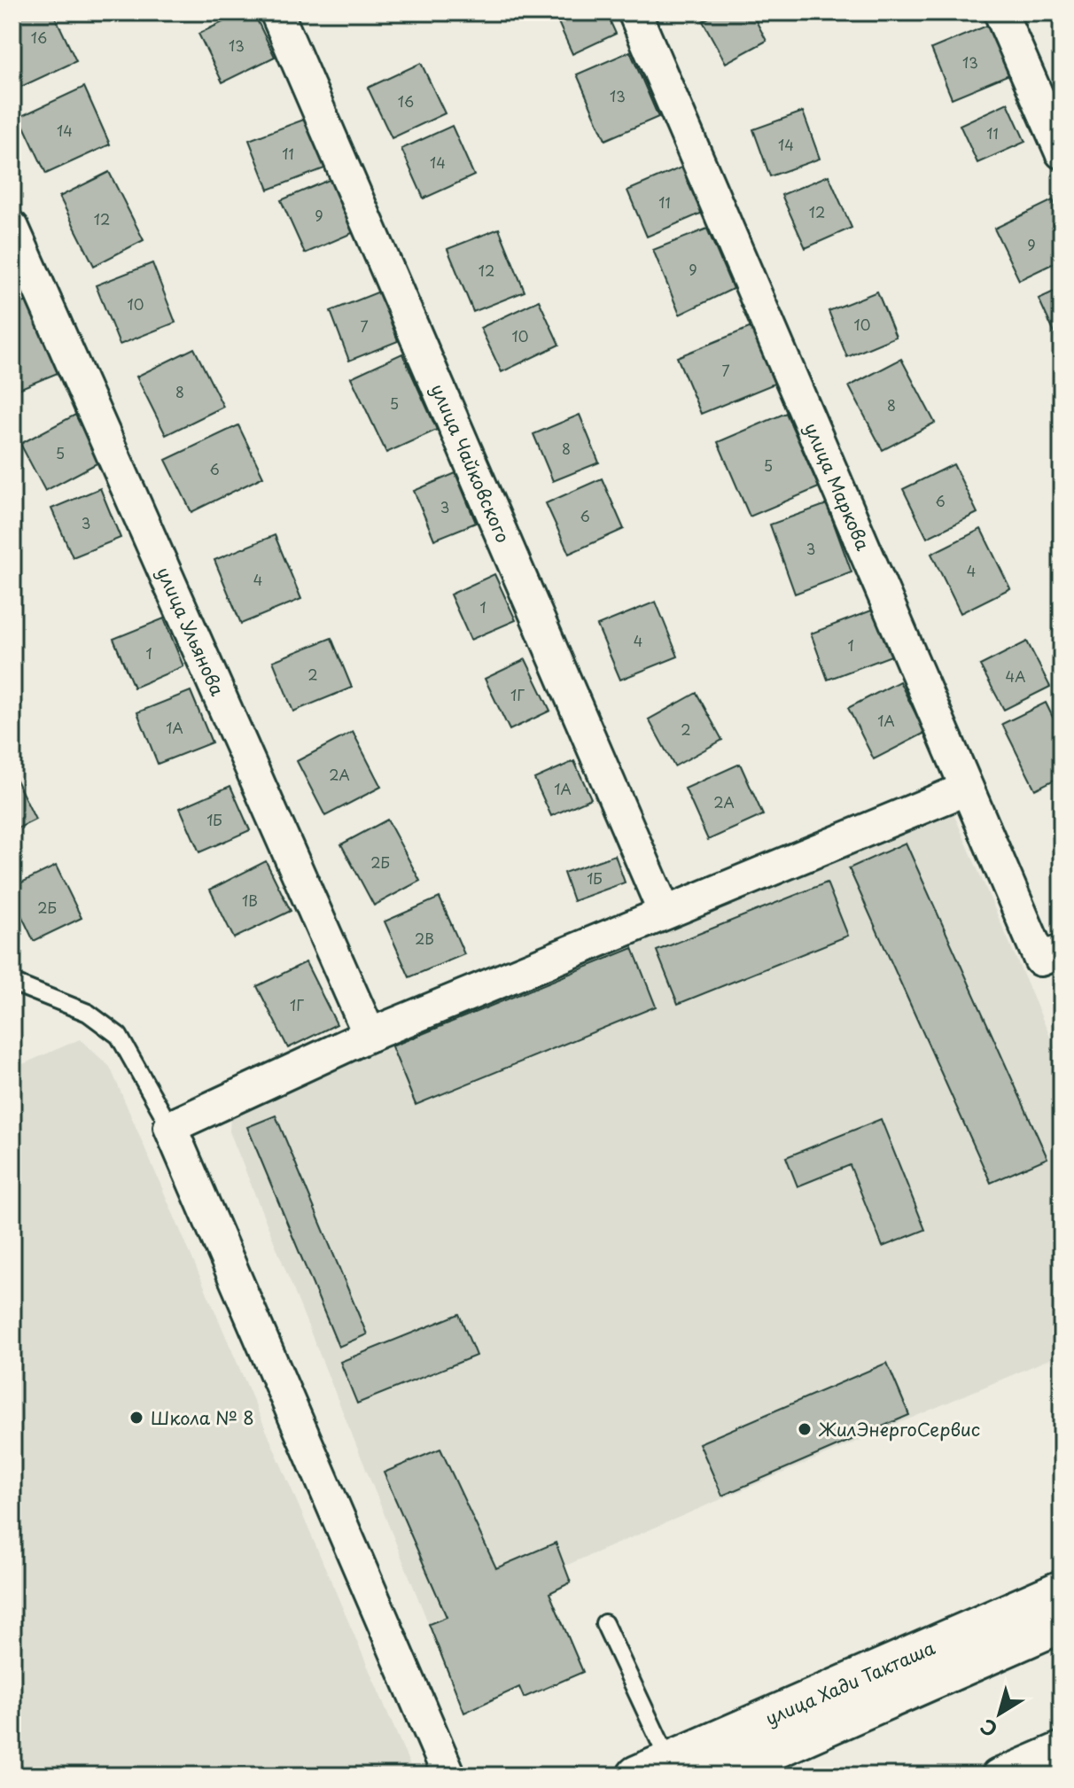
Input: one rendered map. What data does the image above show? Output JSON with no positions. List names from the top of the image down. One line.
{"streets":{"main road":["улица Хади Такташа"],"street":["улица Чайковского","улица Маркова","улица Ульянова"]},"places":["Школа № 8","ЖилЭнергоСервис"],"house_numbers":["16","13","13","13","16","14","11","14","11","14","11","12","9","12","9","9","12","10","10","7","10","7","8","5","8","8","5","5","6","6","3","6","3","3","4","4","1","4","1","1","2","4А","1Г","1А","1А","2","2А","1А","2А","1Б","2Б","1Б","1В","2Б","2В","1Г"],"north":"bottom left"}
